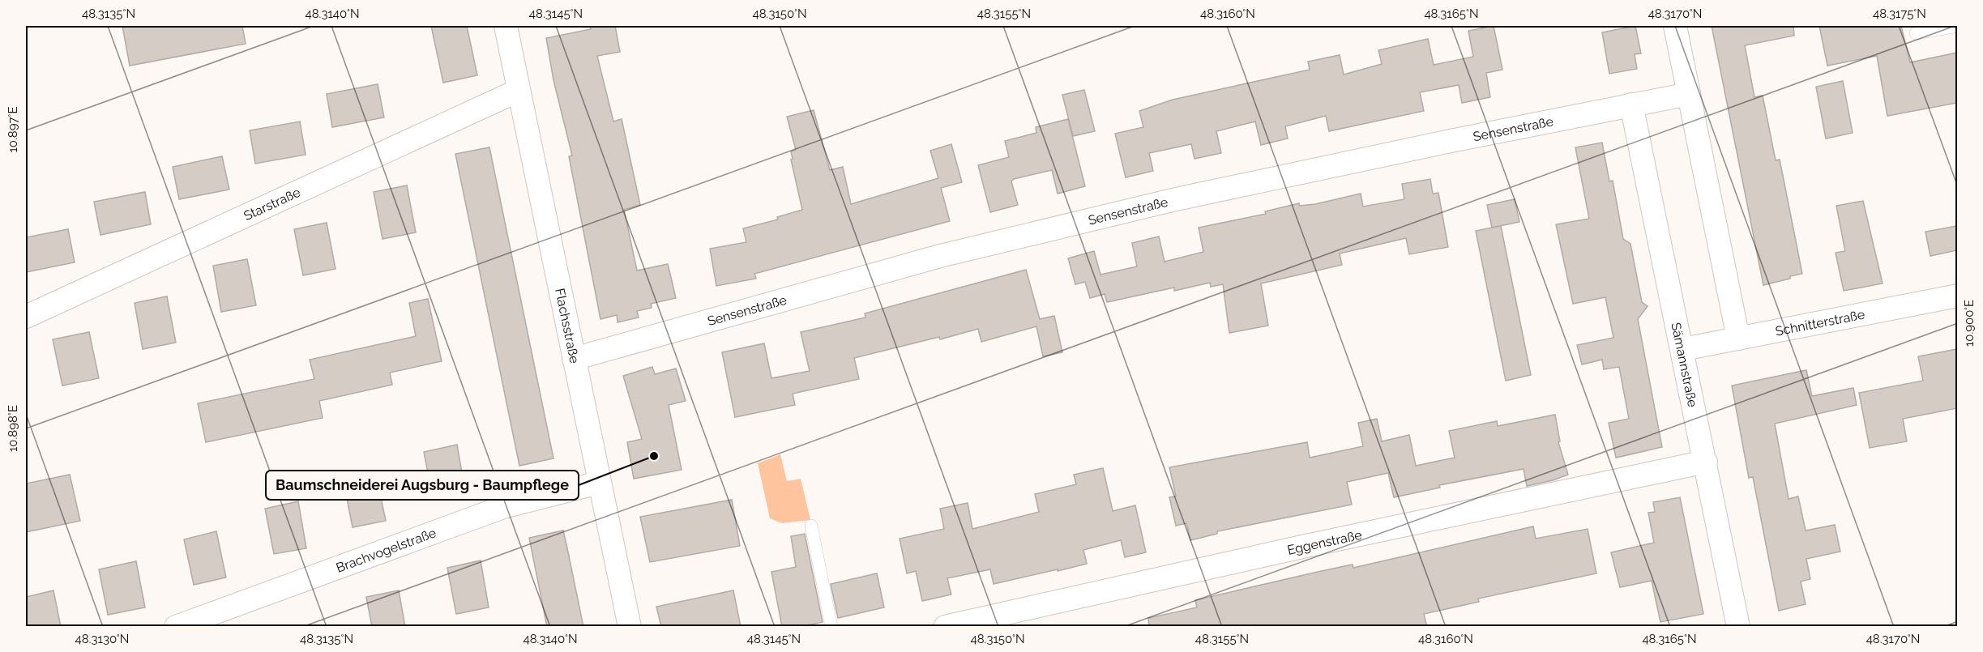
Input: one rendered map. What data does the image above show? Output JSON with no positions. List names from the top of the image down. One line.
{"streets":{"street":["Sensenstraße","Starstraße","Schnitterstraße","Flachsstraße","Sämannstraße","Eggenstraße","Brachvogelstraße"]},"crossings":[["Sensenstraße","Flachsstraße"],["Sensenstraße","Sämannstraße"],["Starstraße","Flachsstraße"],["Schnitterstraße","Sämannstraße"],["Flachsstraße","Brachvogelstraße"],["Sämannstraße","Eggenstraße"]],"places":["Baumschneiderei Augsburg - Baumpflege"],"coordinates":["48.3135°N","48.3140°N","48.3145°N","48.3150°N","48.3155°N","48.3160°N","48.3165°N","48.3170°N","48.3175°N","10.897°E","10.900°E","10.898°E","48.3130°N"]}
